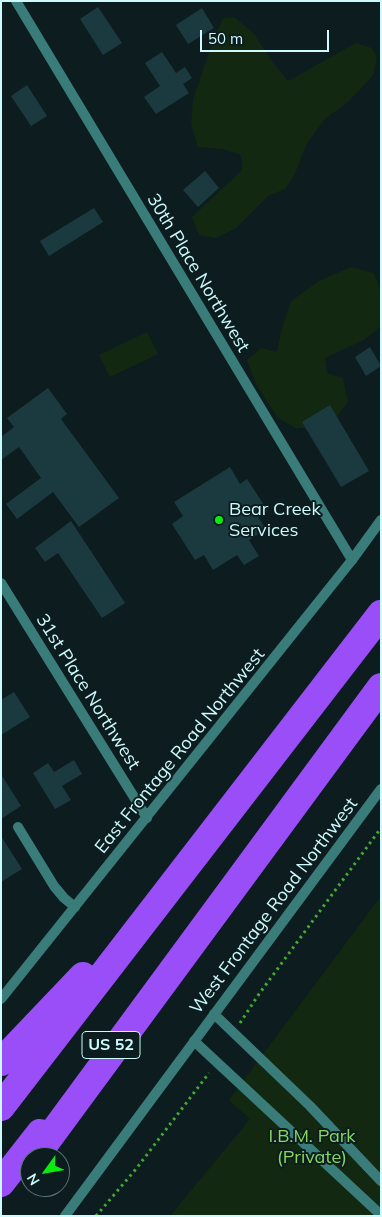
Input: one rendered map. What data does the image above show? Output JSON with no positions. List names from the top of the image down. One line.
{"streets":{"highway":["US 52"],"street":["30th Place Northwest","31st Place Northwest","East Frontage Road Northwest","West Frontage Road Northwest"]},"crossings":[["30th Place Northwest","East Frontage Road Northwest"],["31st Place Northwest","East Frontage Road Northwest"]],"parks":["I.B.M. Park (Private)"],"places":["Bear Creek Services"],"scale_bar":"50 m","north":"bottom left"}
